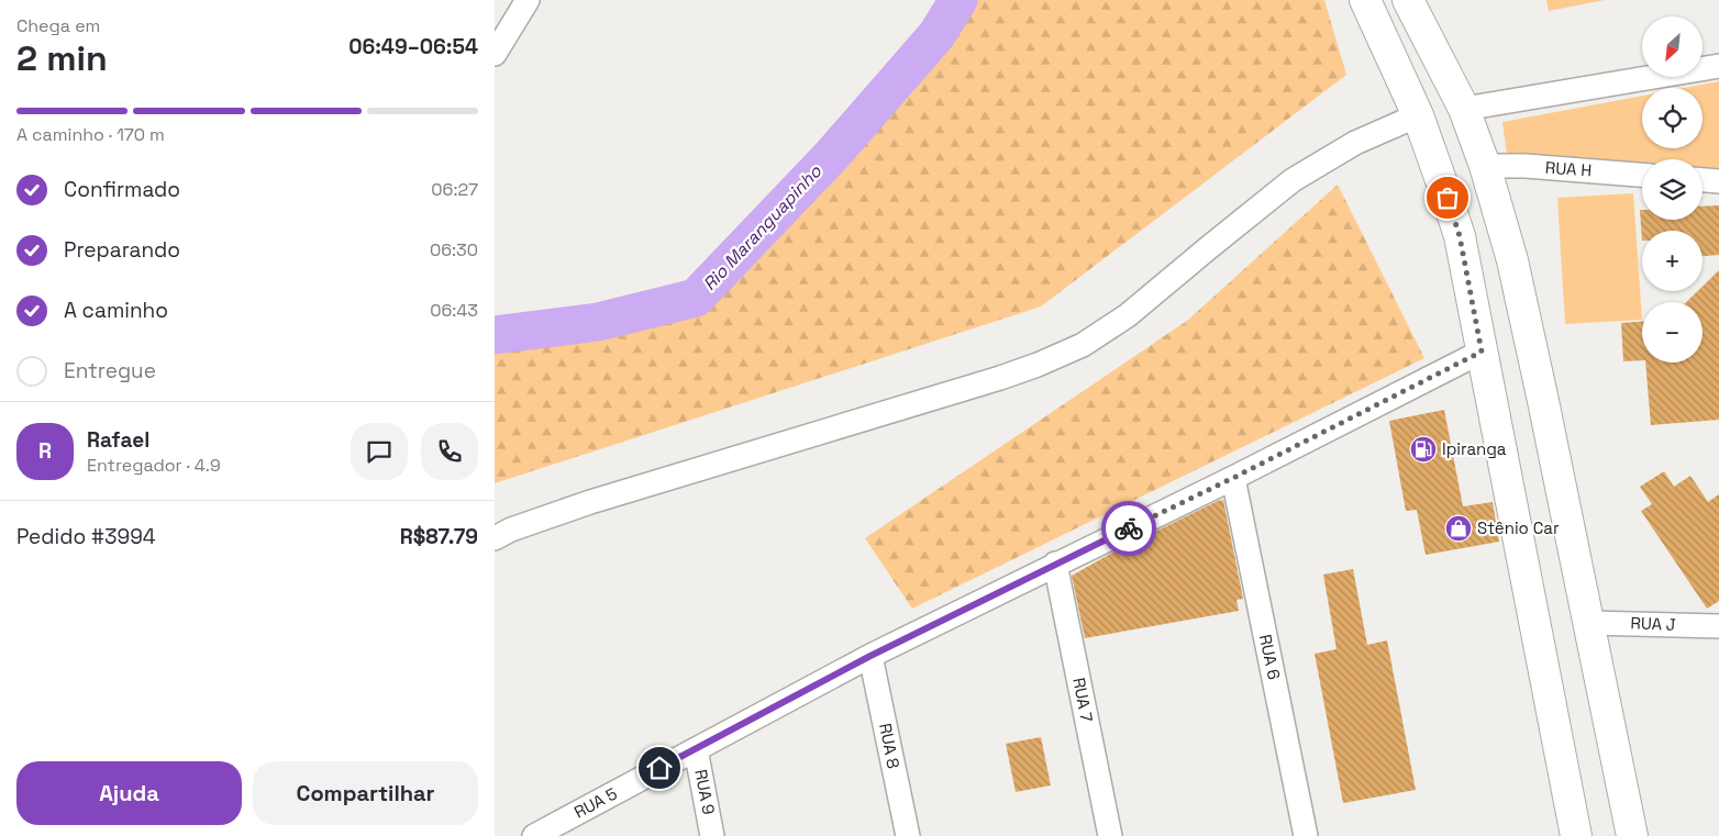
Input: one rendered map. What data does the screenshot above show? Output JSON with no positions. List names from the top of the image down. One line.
{"streets":{"street":["RUA H","RUA J","RUA 6","RUA 7","RUA 8","RUA 9","RUA 5"]},"crossings":[["RUA 6","RUA 5"],["RUA 7","RUA 5"],["RUA 8","RUA 5"],["RUA 9","RUA 5"]],"water":["Rio Maranguapinho"],"places":{"fuel station":["Ipiranga"],"shop":["Stênio Car"]},"north":"bottom left","page":{"heading":["2 min","Chega em","06:49–06:54"],"panel":["Rafael","Entregador · 4.9","Pedido #3994","R$87.79"],"map_buttons":["+","−"],"bar":"A caminho · 170 m","list":[["Confirmado","06:27"],["Preparando","06:30"],["A caminho","06:43"],"Entregue"],"round":"R","buttons":["Ajuda","Compartilhar"]}}
